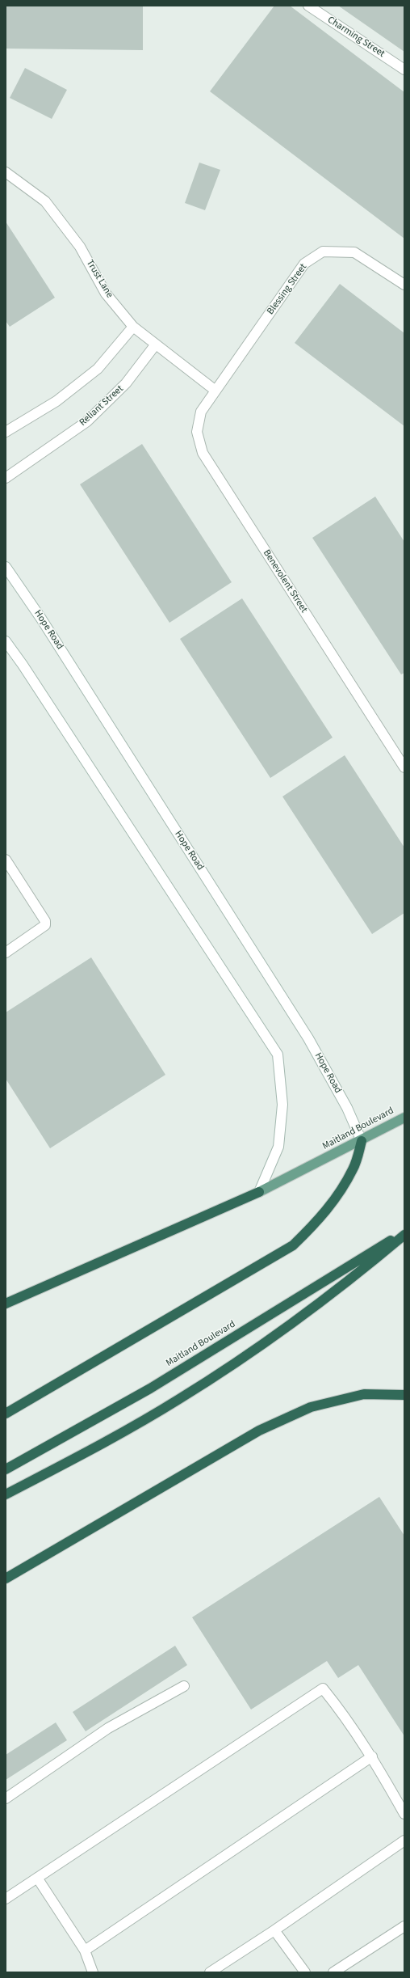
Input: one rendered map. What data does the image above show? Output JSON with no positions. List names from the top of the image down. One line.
{"streets":{"highway":["Maitland Boulevard"],"street":["Charming Street","Trust Lane","Blessing Street","Reliant Street","Benevolent Street","Hope Road"]},"crossings":[["Trust Lane","Blessing Street"],["Trust Lane","Reliant Street"],["Trust Lane","Benevolent Street"],["Blessing Street","Benevolent Street"],["Hope Road","Maitland Boulevard"]]}
